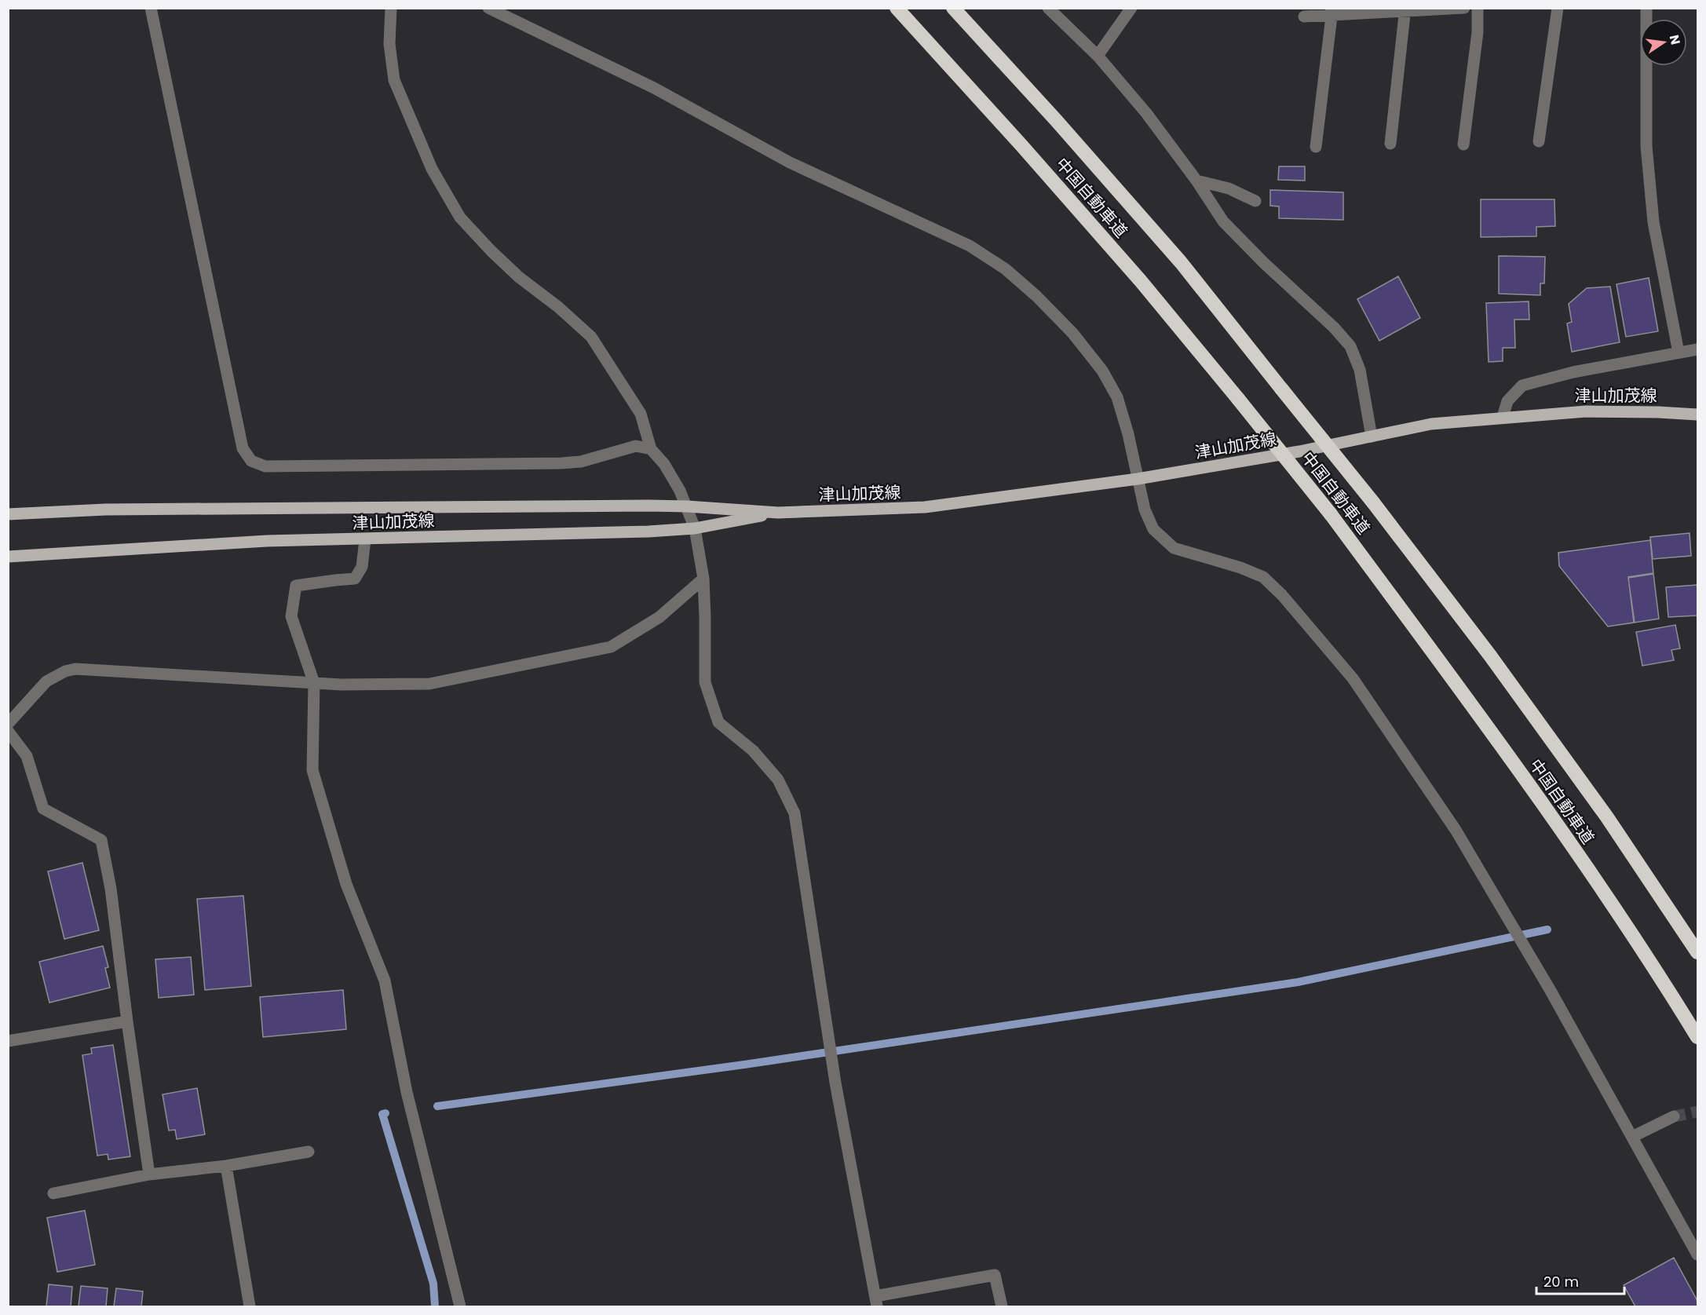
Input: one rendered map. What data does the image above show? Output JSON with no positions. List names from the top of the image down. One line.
{"streets":{"highway":["中国自動車道"],"main road":["津山加茂線"]},"scale_bar":"20 m","north":"right"}
